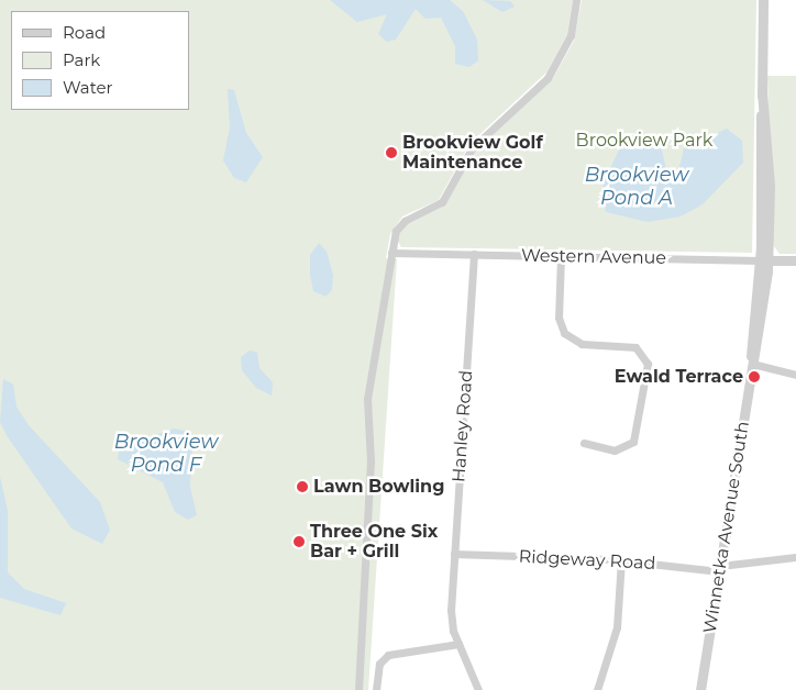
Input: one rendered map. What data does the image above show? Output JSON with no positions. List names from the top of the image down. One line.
{"streets":{"street":["Western Avenue","Hanley Road","Winnetka Avenue South","Ridgeway Road"]},"crossings":[["Western Avenue","Hanley Road"],["Western Avenue","Winnetka Avenue South"],["Hanley Road","Ridgeway Road"],["Winnetka Avenue South","Ridgeway Road"]],"water":["Brookview Pond A","Brookview Pond F"],"parks":["Brookview Park"],"places":["Brookview Golf Maintenance","Ewald Terrace","Lawn Bowling","Three One Six Bar + Grill"],"legend":["Road","Park","Water"]}
